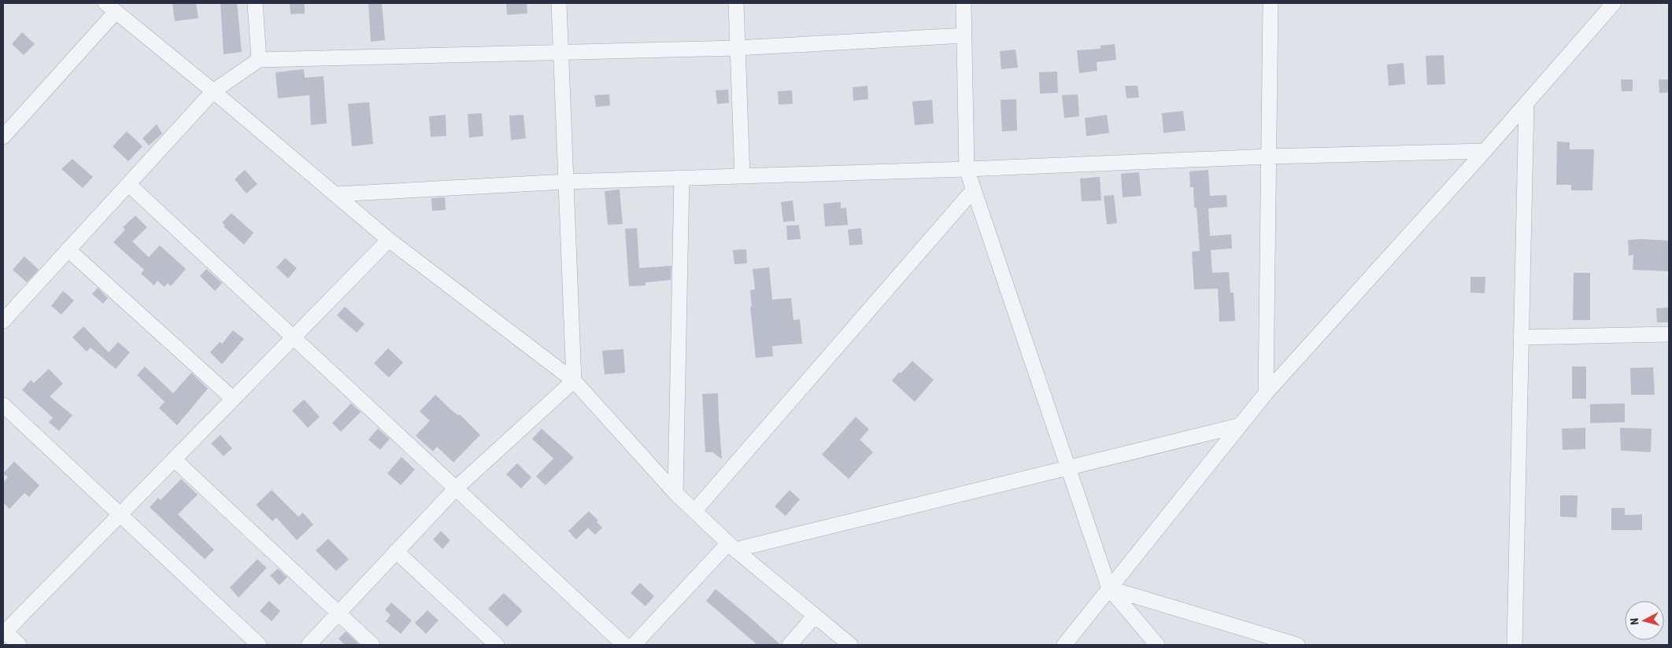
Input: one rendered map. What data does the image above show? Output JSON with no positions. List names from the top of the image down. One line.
{"north":"left"}
